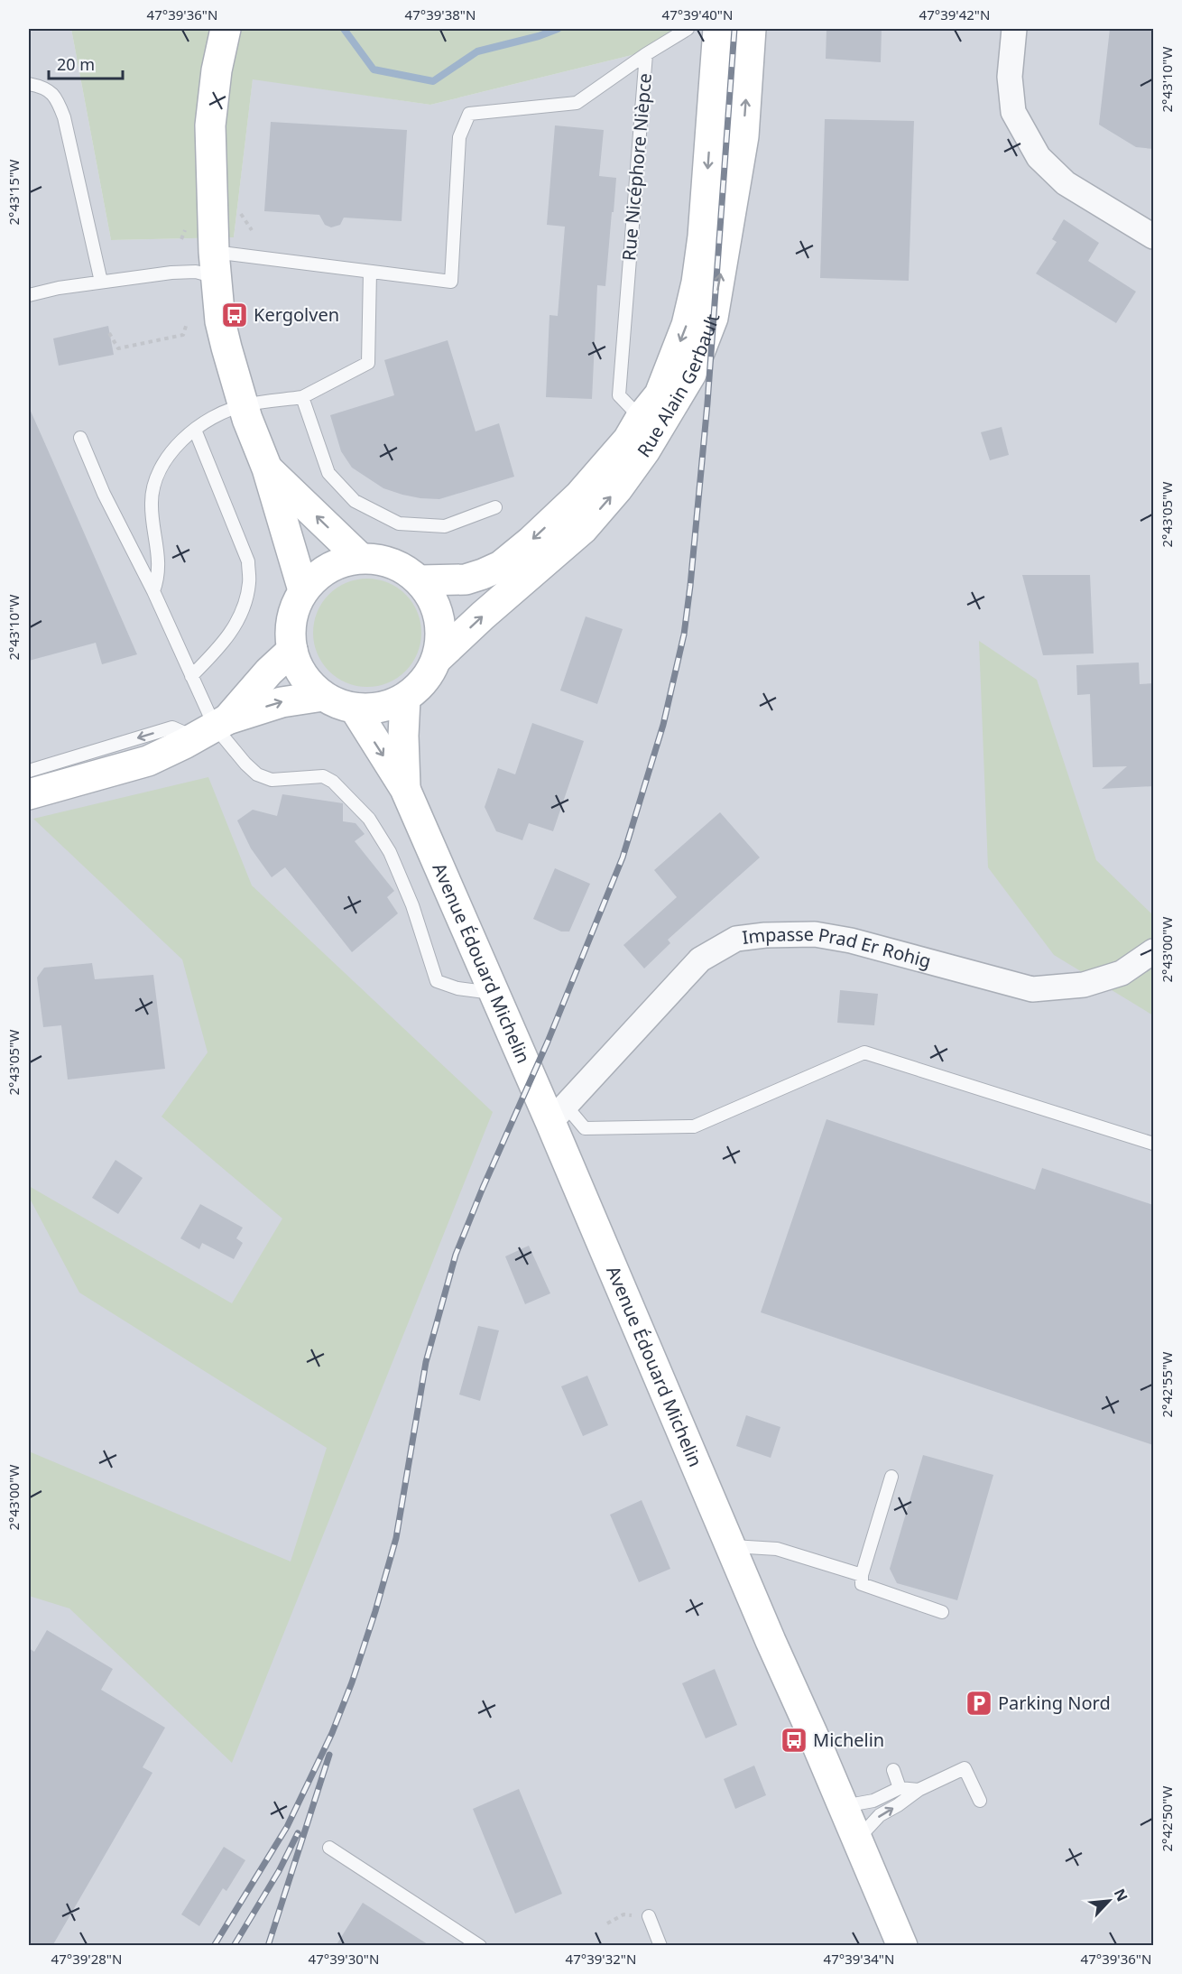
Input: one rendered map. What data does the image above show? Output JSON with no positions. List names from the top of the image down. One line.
{"streets":{"main road":["Rue Alain Gerbault","Avenue Édouard Michelin"],"street":["Impasse Prad Er Rohig"],"lane":["Rue Nicéphore Nièpce"]},"crossings":[["Rue Nicéphore Nièpce","Rue Alain Gerbault"],["Rue Alain Gerbault","Avenue Édouard Michelin"],["Impasse Prad Er Rohig","Avenue Édouard Michelin"]],"places":{"bus stop":["Kergolven","Michelin"],"parking":["Parking Nord"]},"scale_bar":"20 m","north":"top right","coordinates":["47°39'36\"N","47°39'38\"N","47°39'40\"N","47°39'42\"N","2°43'10\"W","2°43'15\"W","2°43'05\"W","2°43'00\"W","2°42'55\"W","2°42'50\"W","47°39'28\"N","47°39'30\"N","47°39'32\"N","47°39'34\"N"]}
